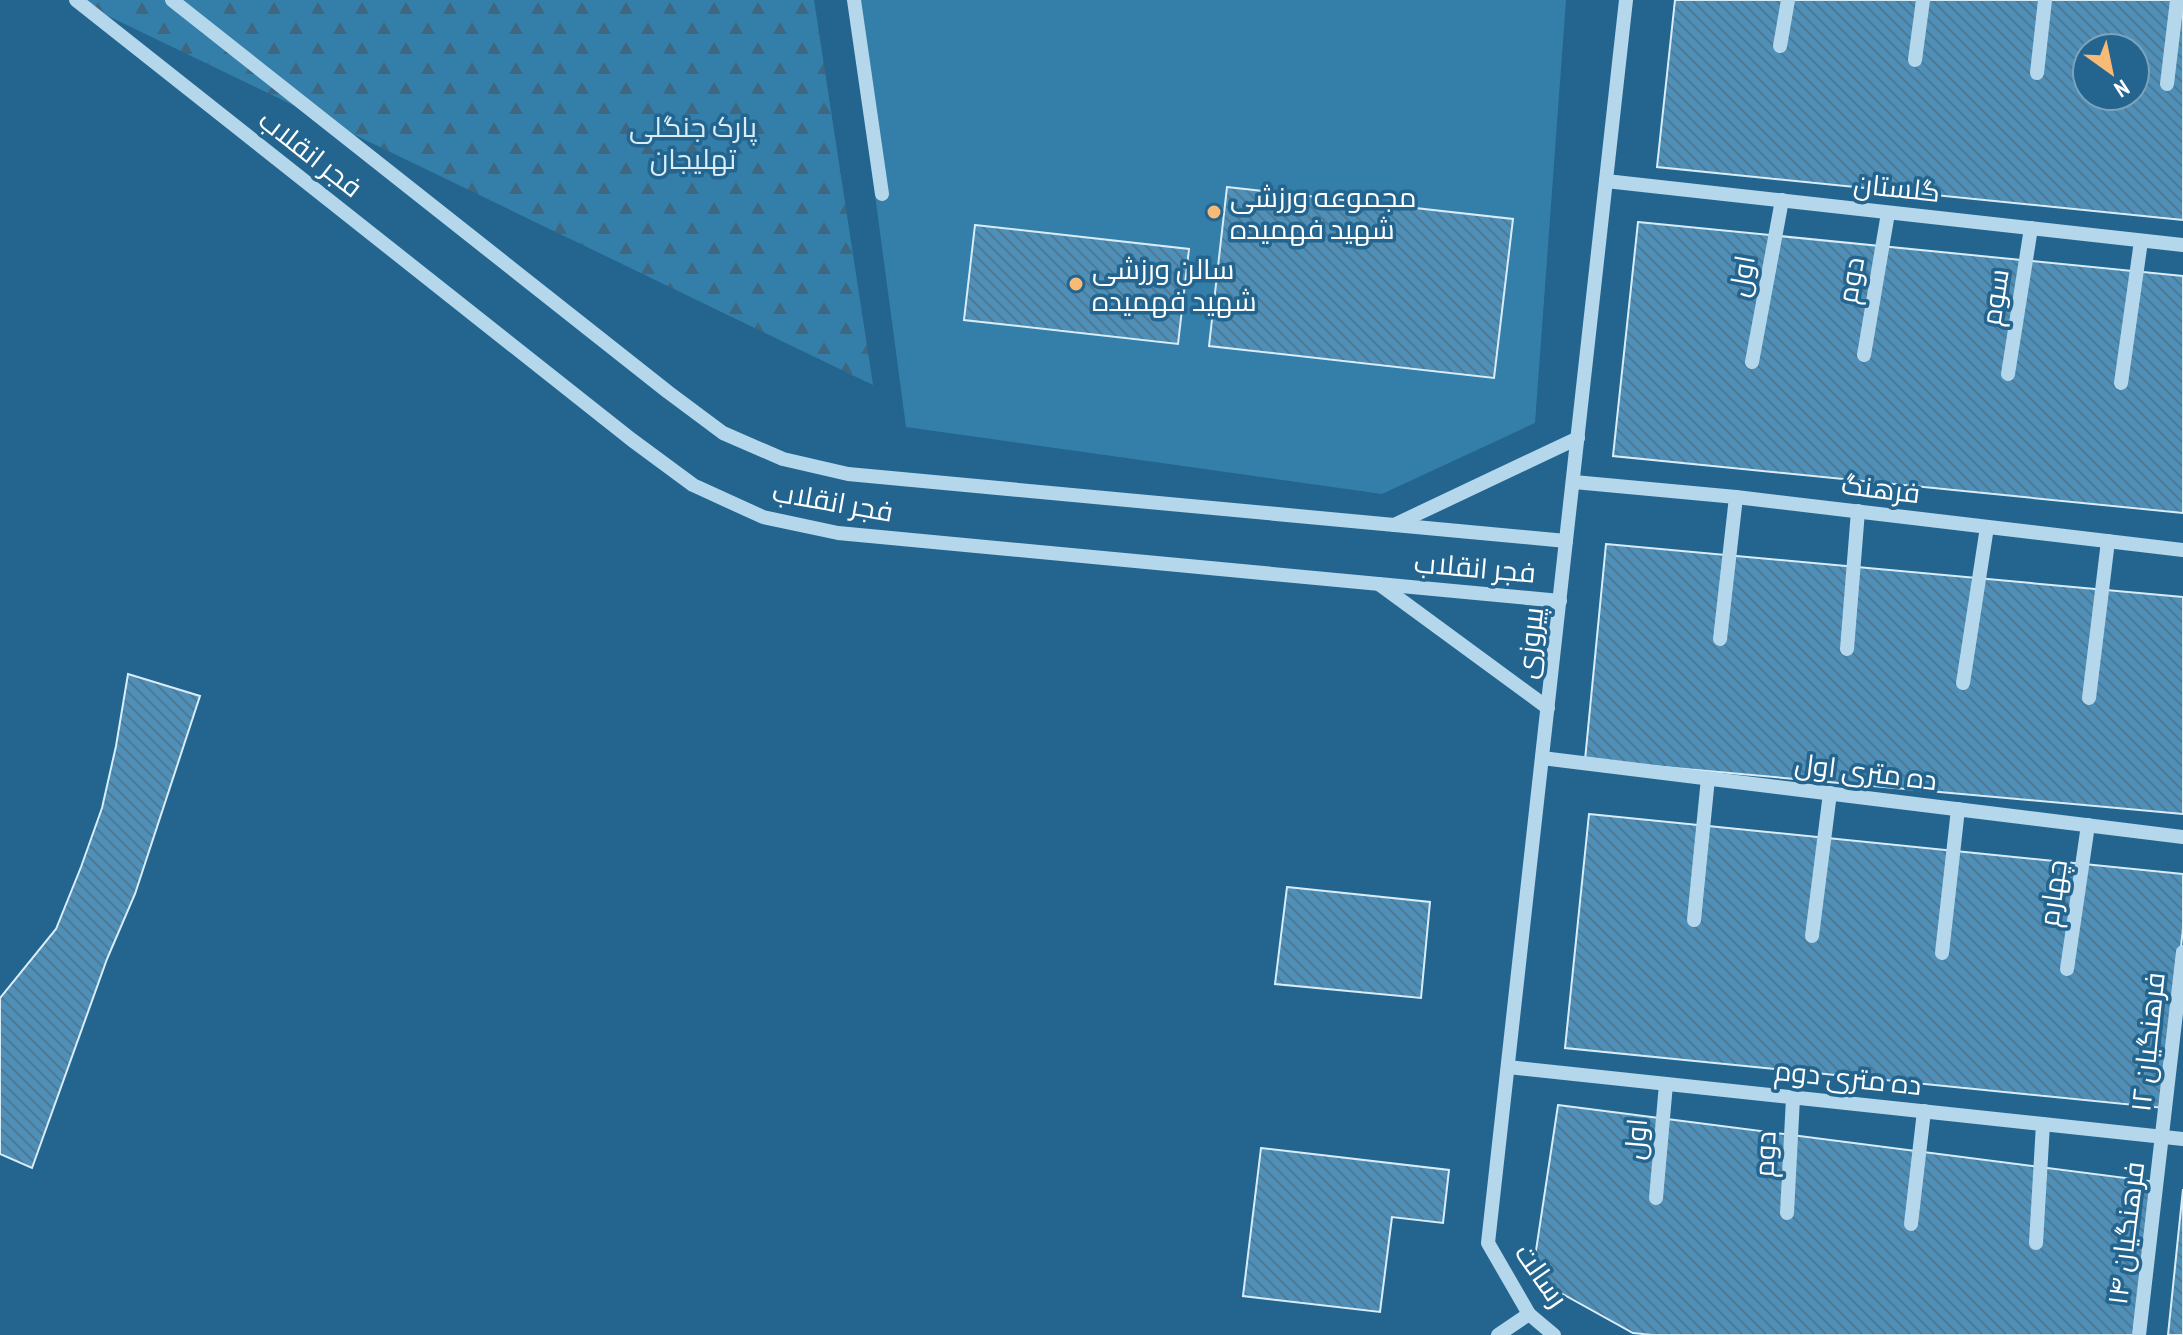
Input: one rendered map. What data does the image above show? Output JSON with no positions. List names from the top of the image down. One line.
{"streets":{"street":["فجر انقلاب","گلستان","اول","دوم","سوم","فرهنگ","پیروزی","ده متری اول","چهارم","فرهنگیان ۱۲","ده متری دوم","فرهنگیان ۱۴","رسالت"]},"crossings":[["فجر انقلاب","پیروزی"],["گلستان","اول"],["گلستان","دوم"],["گلستان","سوم"],["گلستان","پیروزی"],["اول","ده متری دوم"],["دوم","ده متری دوم"],["فرهنگ","پیروزی"],["پیروزی","ده متری اول"],["پیروزی","ده متری دوم"],["پیروزی","رسالت"],["ده متری اول","چهارم"],["فرهنگیان ۱۲","ده متری دوم"],["فرهنگیان ۱۲","فرهنگیان ۱۴"],["ده متری دوم","فرهنگیان ۱۴"]],"parks":["پارک جنگلی تهلیجان"],"places":["مجموعه ورزشی شهید فهمیده","سالن ورزشی شهید فهمیده"],"north":"bottom right"}
